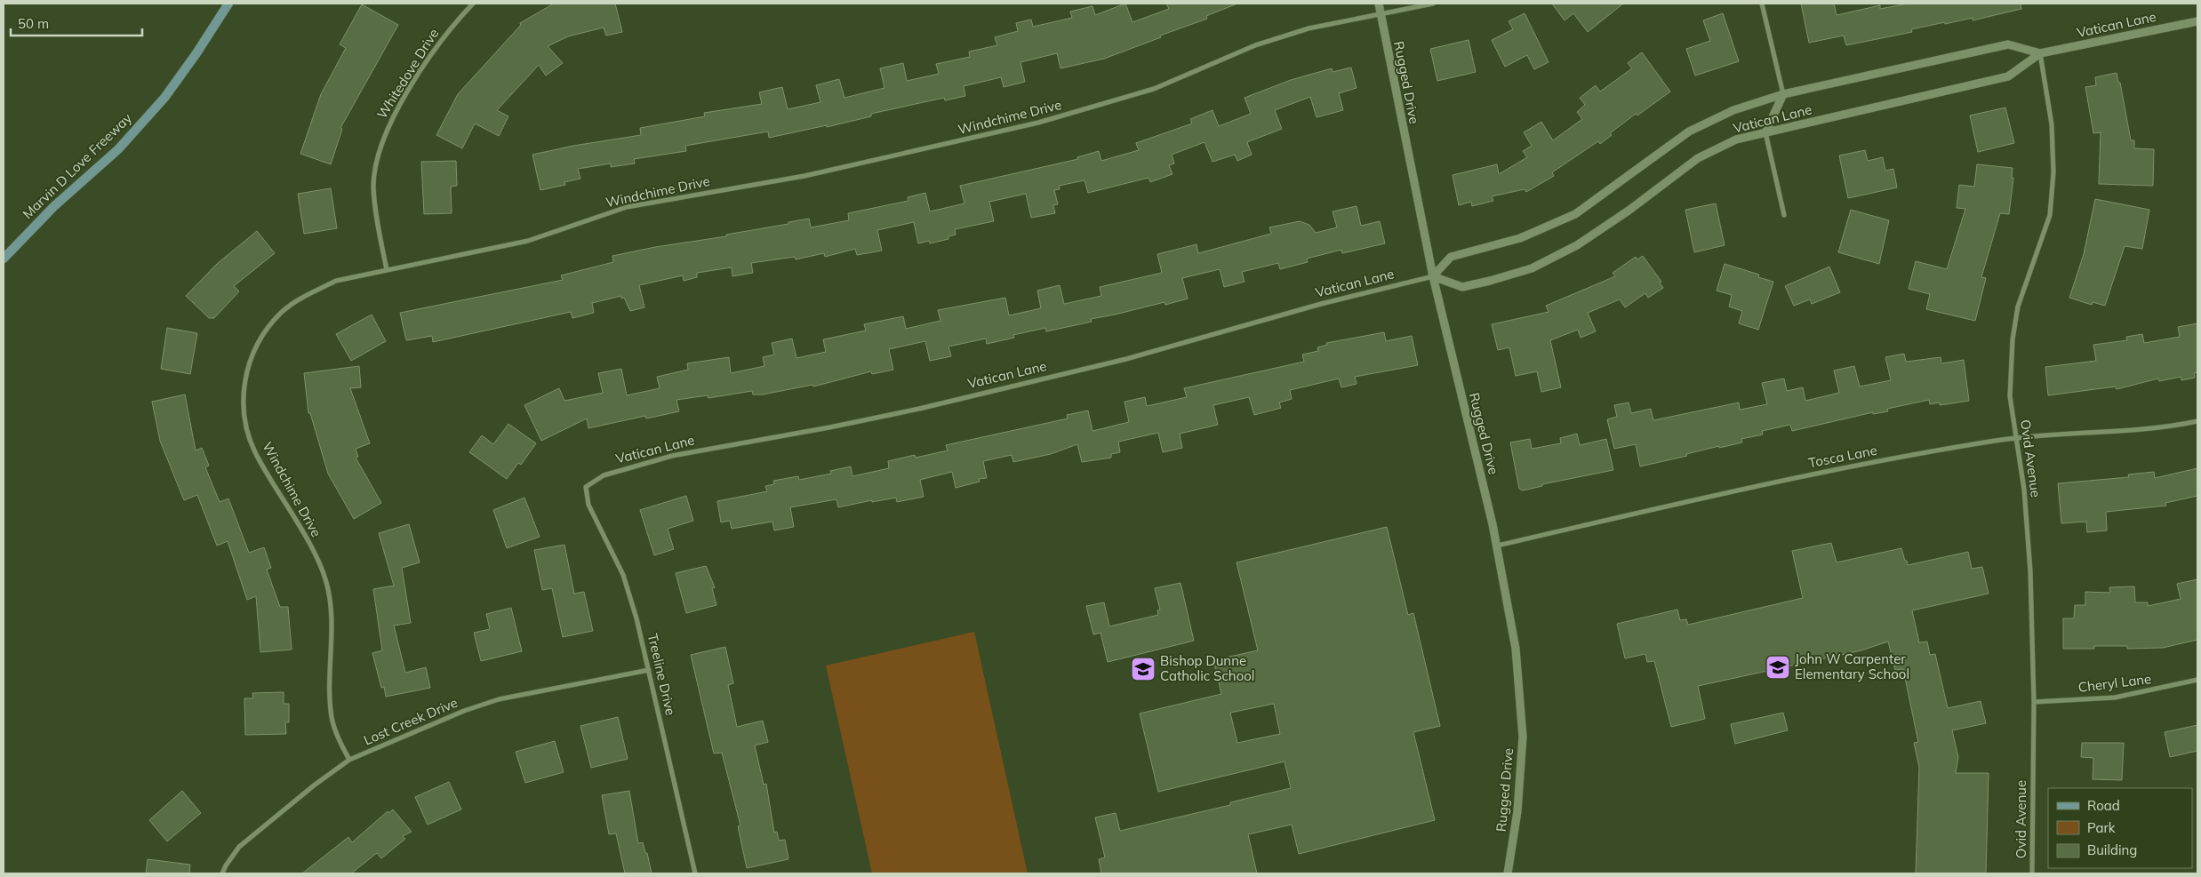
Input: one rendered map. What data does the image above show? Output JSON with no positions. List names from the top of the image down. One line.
{"streets":{"main road":["Marvin D Love Freeway"],"street":["Vatican Lane","Whitedove Drive","Rugged Drive","Windchime Drive","Tosca Lane","Ovid Avenue","Treeline Drive","Cheryl Lane","Lost Creek Drive"]},"crossings":[["Vatican Lane","Rugged Drive"],["Vatican Lane","Ovid Avenue"],["Vatican Lane","Treeline Drive"],["Whitedove Drive","Windchime Drive"],["Rugged Drive","Windchime Drive"],["Rugged Drive","Tosca Lane"],["Windchime Drive","Lost Creek Drive"],["Tosca Lane","Ovid Avenue"],["Ovid Avenue","Cheryl Lane"],["Treeline Drive","Lost Creek Drive"]],"places":{"school or university":["John W Carpenter Elementary School","Bishop Dunne Catholic School"]},"legend":["Road","Park","Building"],"scale_bar":"50 m"}
